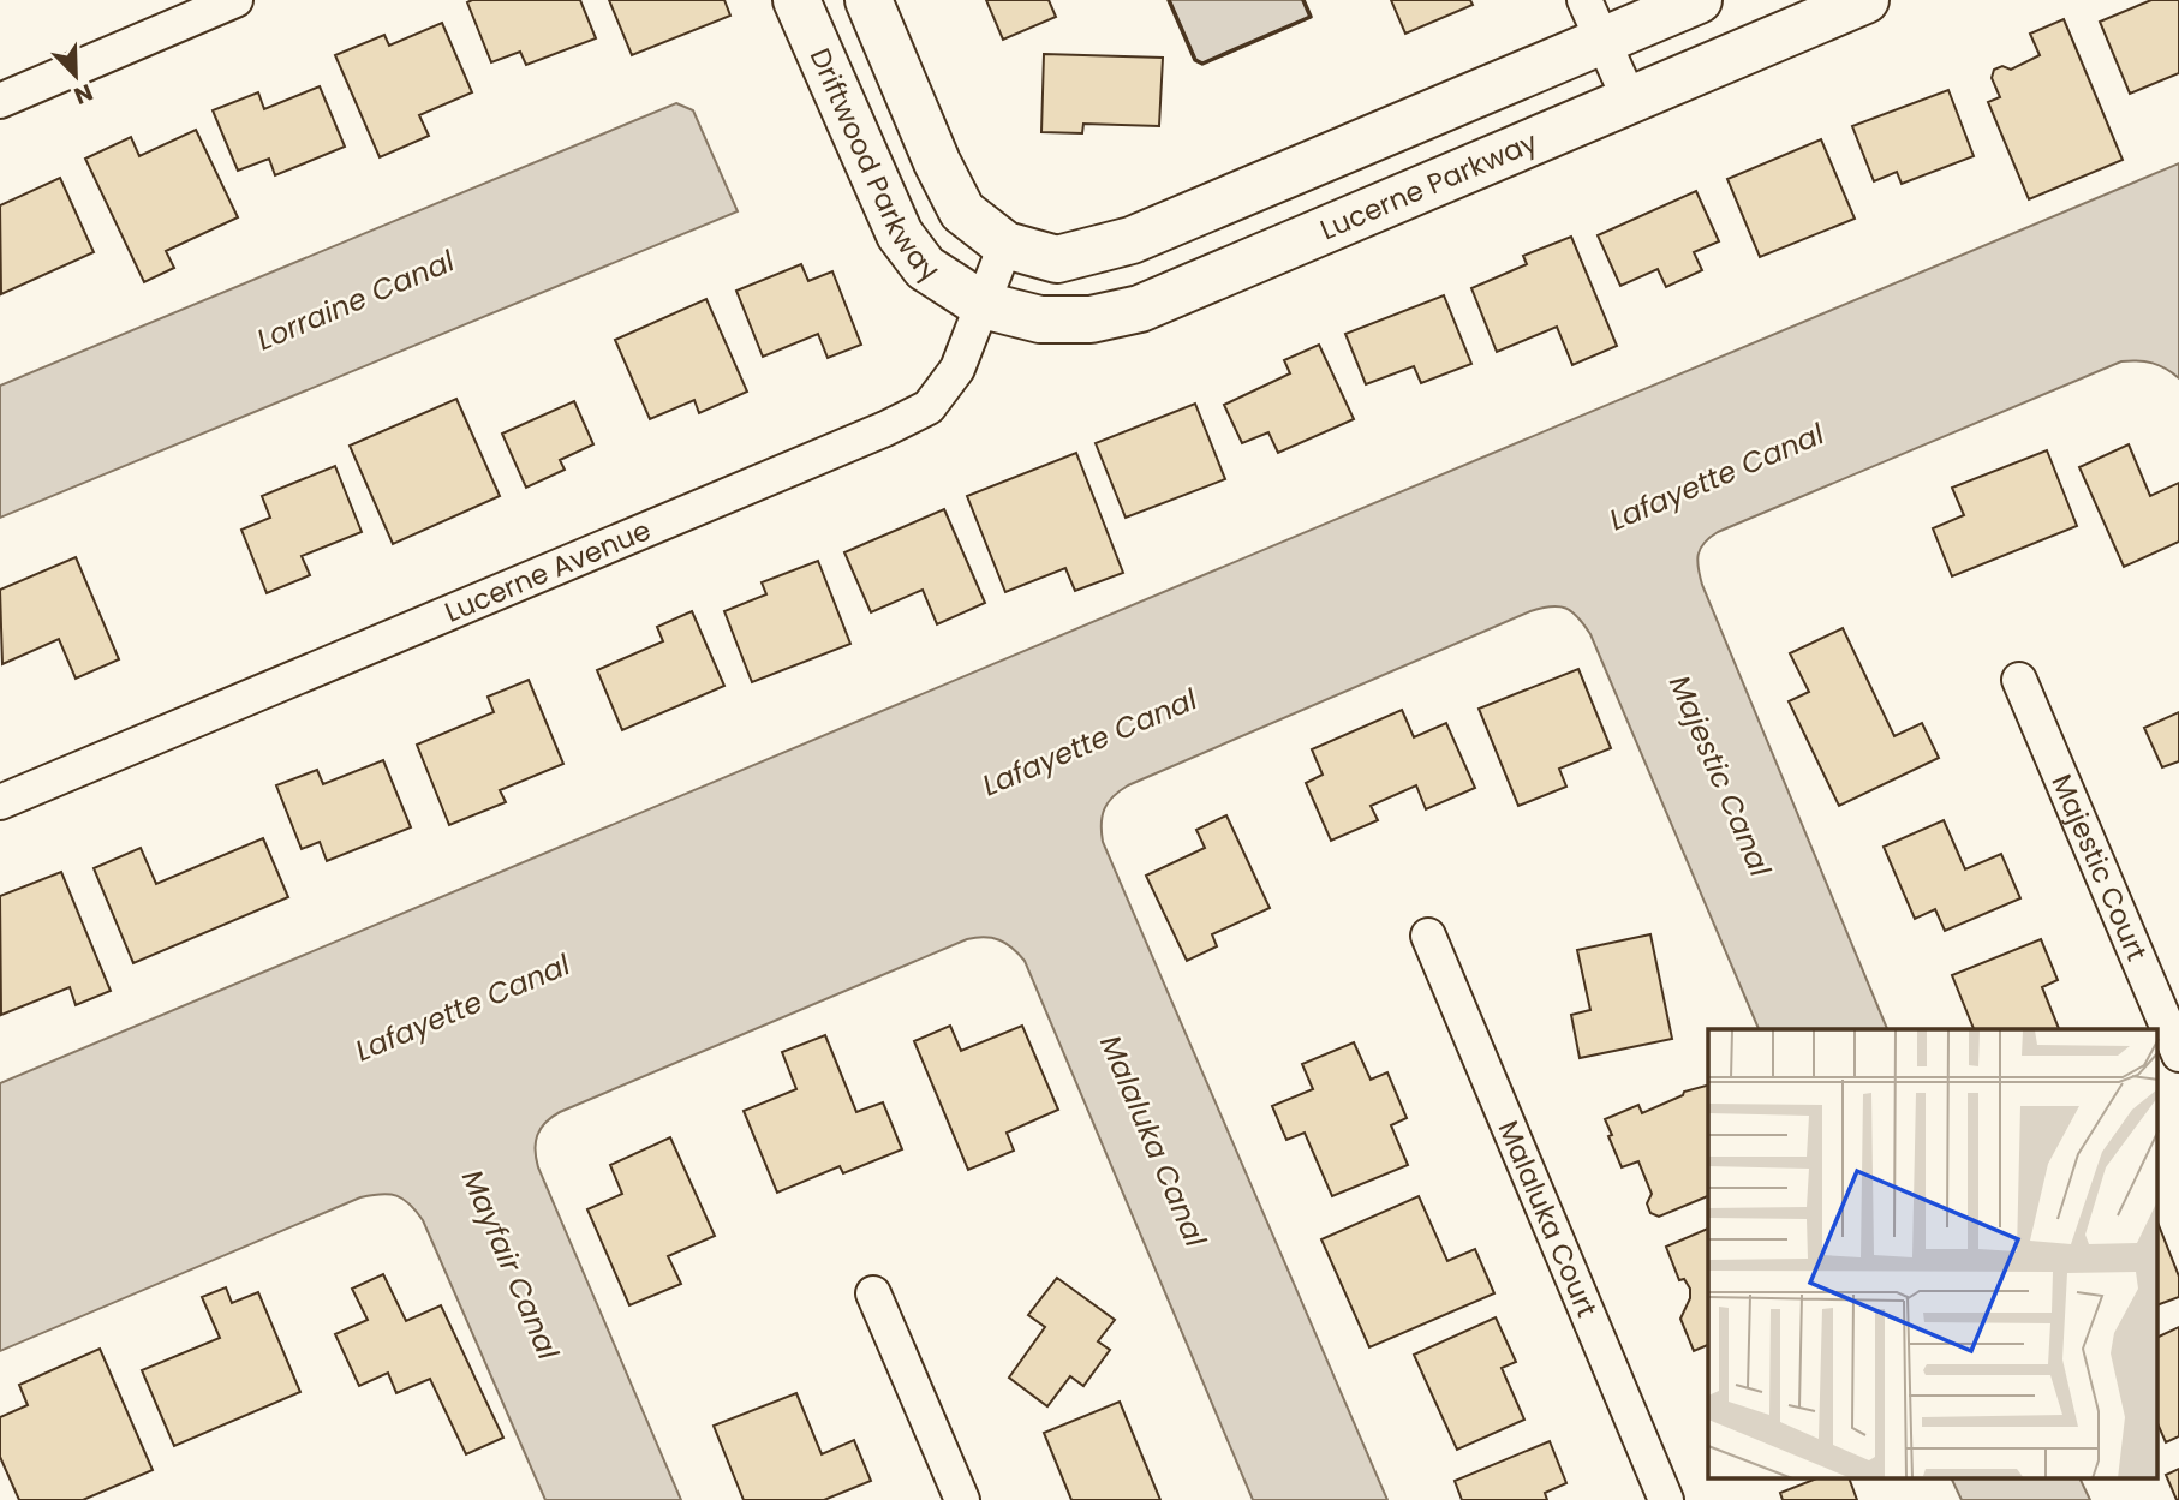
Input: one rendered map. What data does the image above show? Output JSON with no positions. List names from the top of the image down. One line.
{"streets":{"street":["Driftwood Parkway","Lucerne Parkway","Lucerne Avenue","Majestic Court","Malaluka Court"]},"crossings":[["Driftwood Parkway","Lucerne Parkway"],["Driftwood Parkway","Lucerne Avenue"],["Lucerne Parkway","Lucerne Avenue"]],"water":["Lorraine Canal","Lafayette Canal","Majestic Canal","Malaluka Canal","Mayfair Canal"],"north":"bottom right"}
